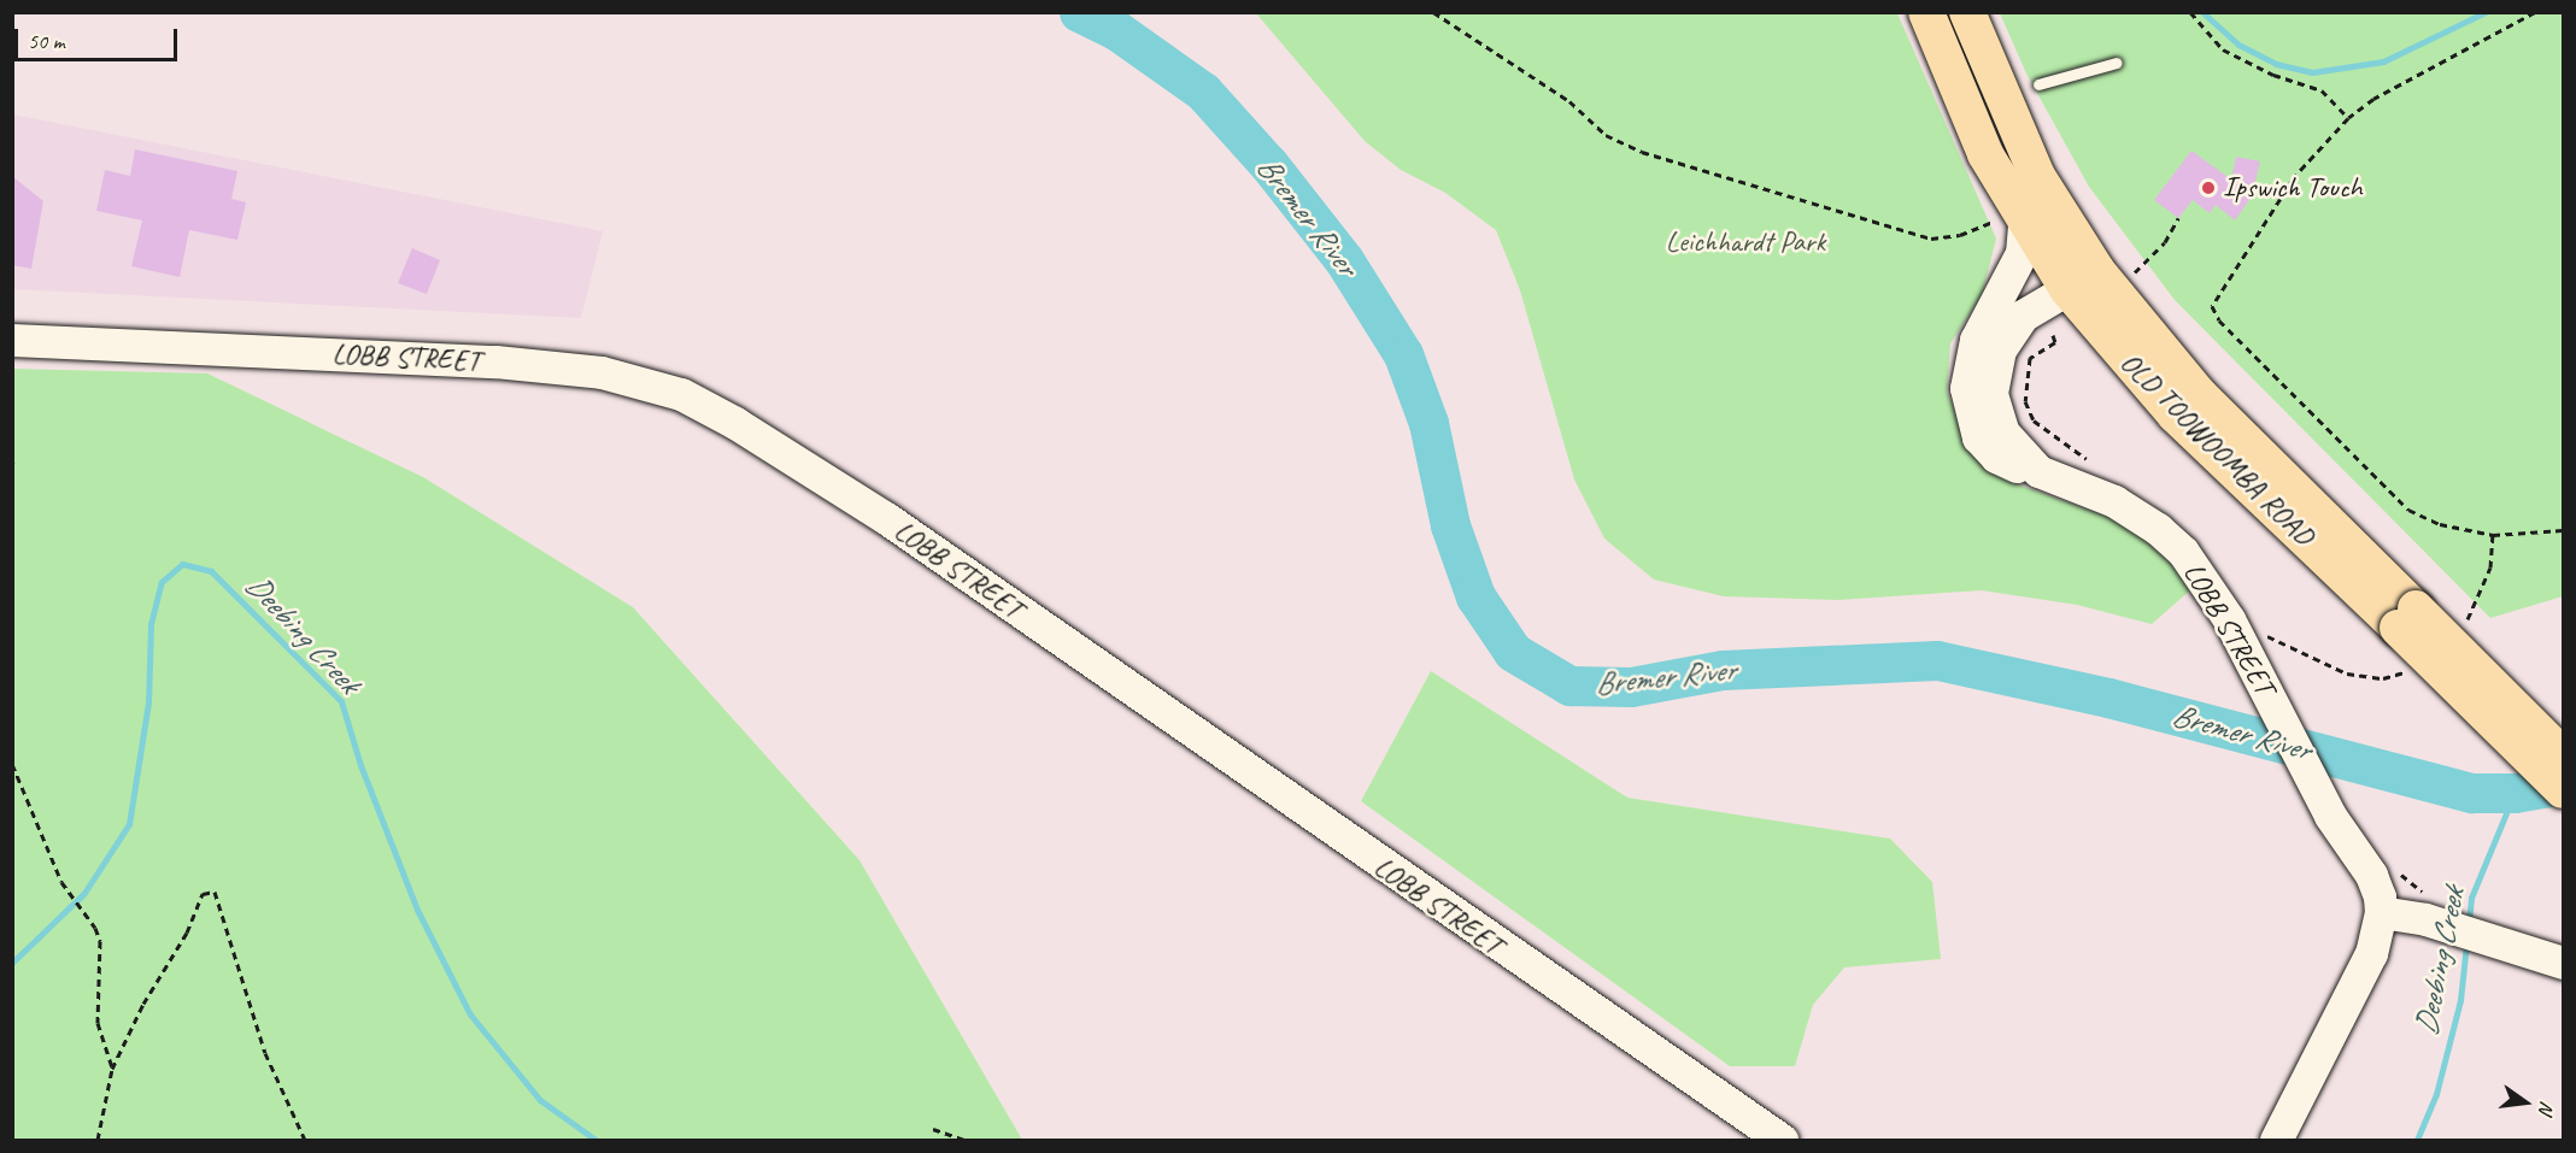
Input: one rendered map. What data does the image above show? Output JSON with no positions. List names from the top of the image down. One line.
{"streets":{"main road":["LOBB STREET","OLD TOOWOOMBA ROAD"]},"crossings":[["LOBB STREET","OLD TOOWOOMBA ROAD"]],"water":["Bremer River","Deebing Creek"],"parks":["Leichhardt Park"],"places":["Ipswich Touch"],"scale_bar":"50 m","north":"right"}
